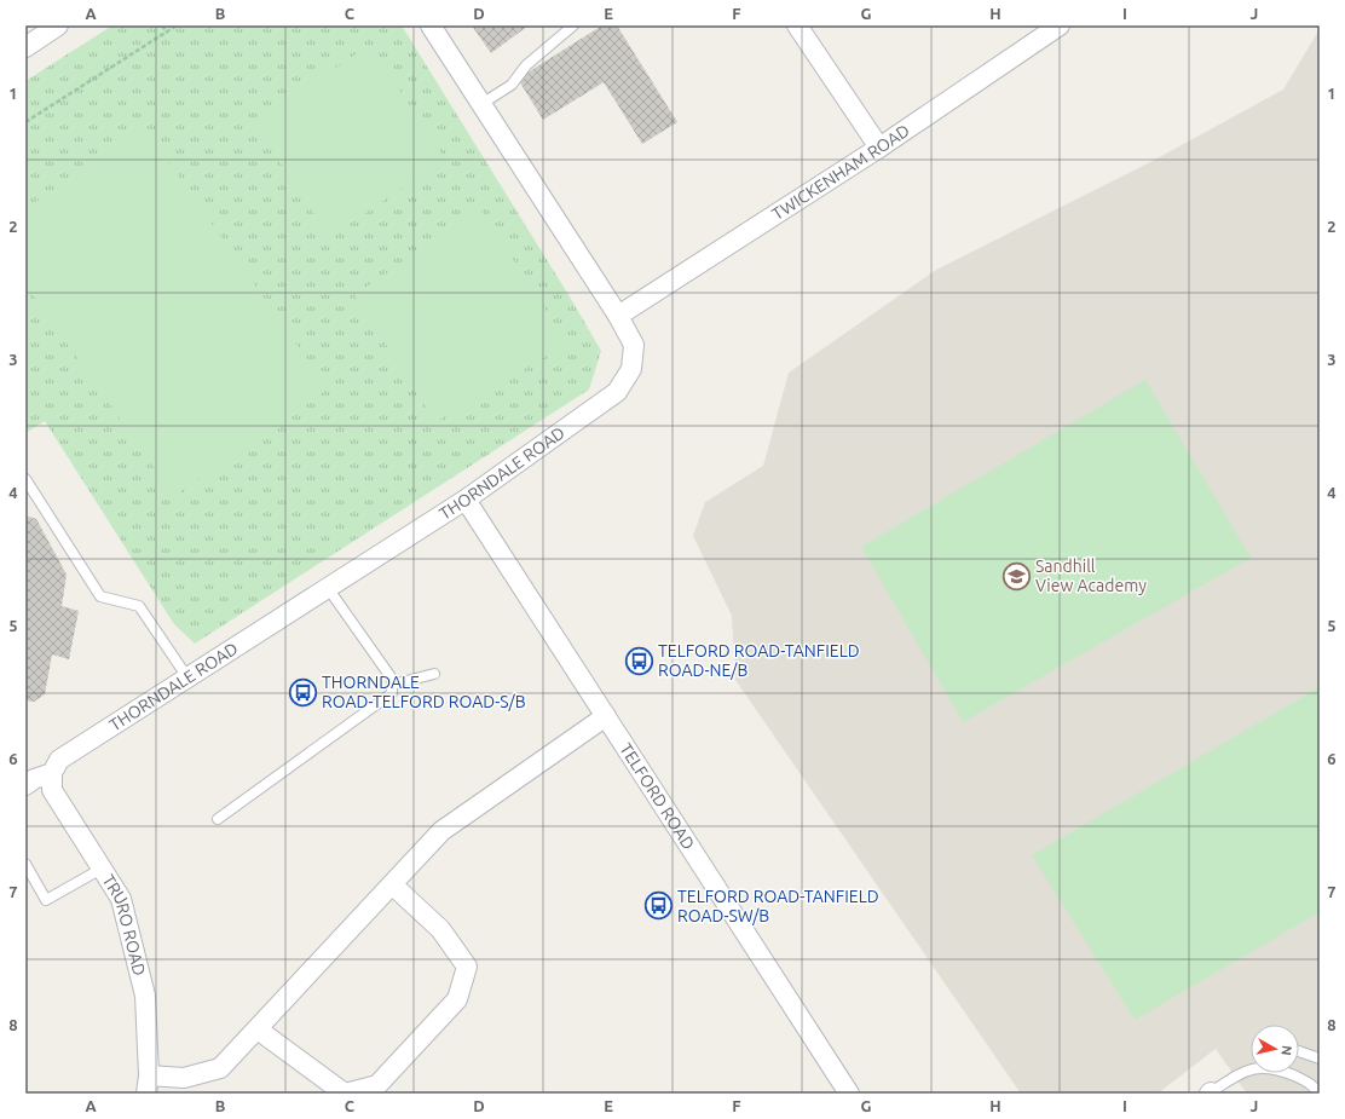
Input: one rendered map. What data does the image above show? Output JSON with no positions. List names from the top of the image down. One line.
{"streets":{"street":["TWICKENHAM ROAD","THORNDALE ROAD","TELFORD ROAD","TRURO ROAD"]},"crossings":[["TWICKENHAM ROAD","THORNDALE ROAD"],["THORNDALE ROAD","TELFORD ROAD"],["THORNDALE ROAD","TRURO ROAD"]],"places":{"school or university":["Sandhill View Academy"],"bus stop":["TELFORD ROAD-TANFIELD ROAD-NE/B","THORNDALE ROAD-TELFORD ROAD-S/B","TELFORD ROAD-TANFIELD ROAD-SW/B"]},"north":"right","grid":{"columns":["A","B","C","D","E","F","G","H","I","J"],"rows":["1","2","3","4","5","6","7","8"]}}
